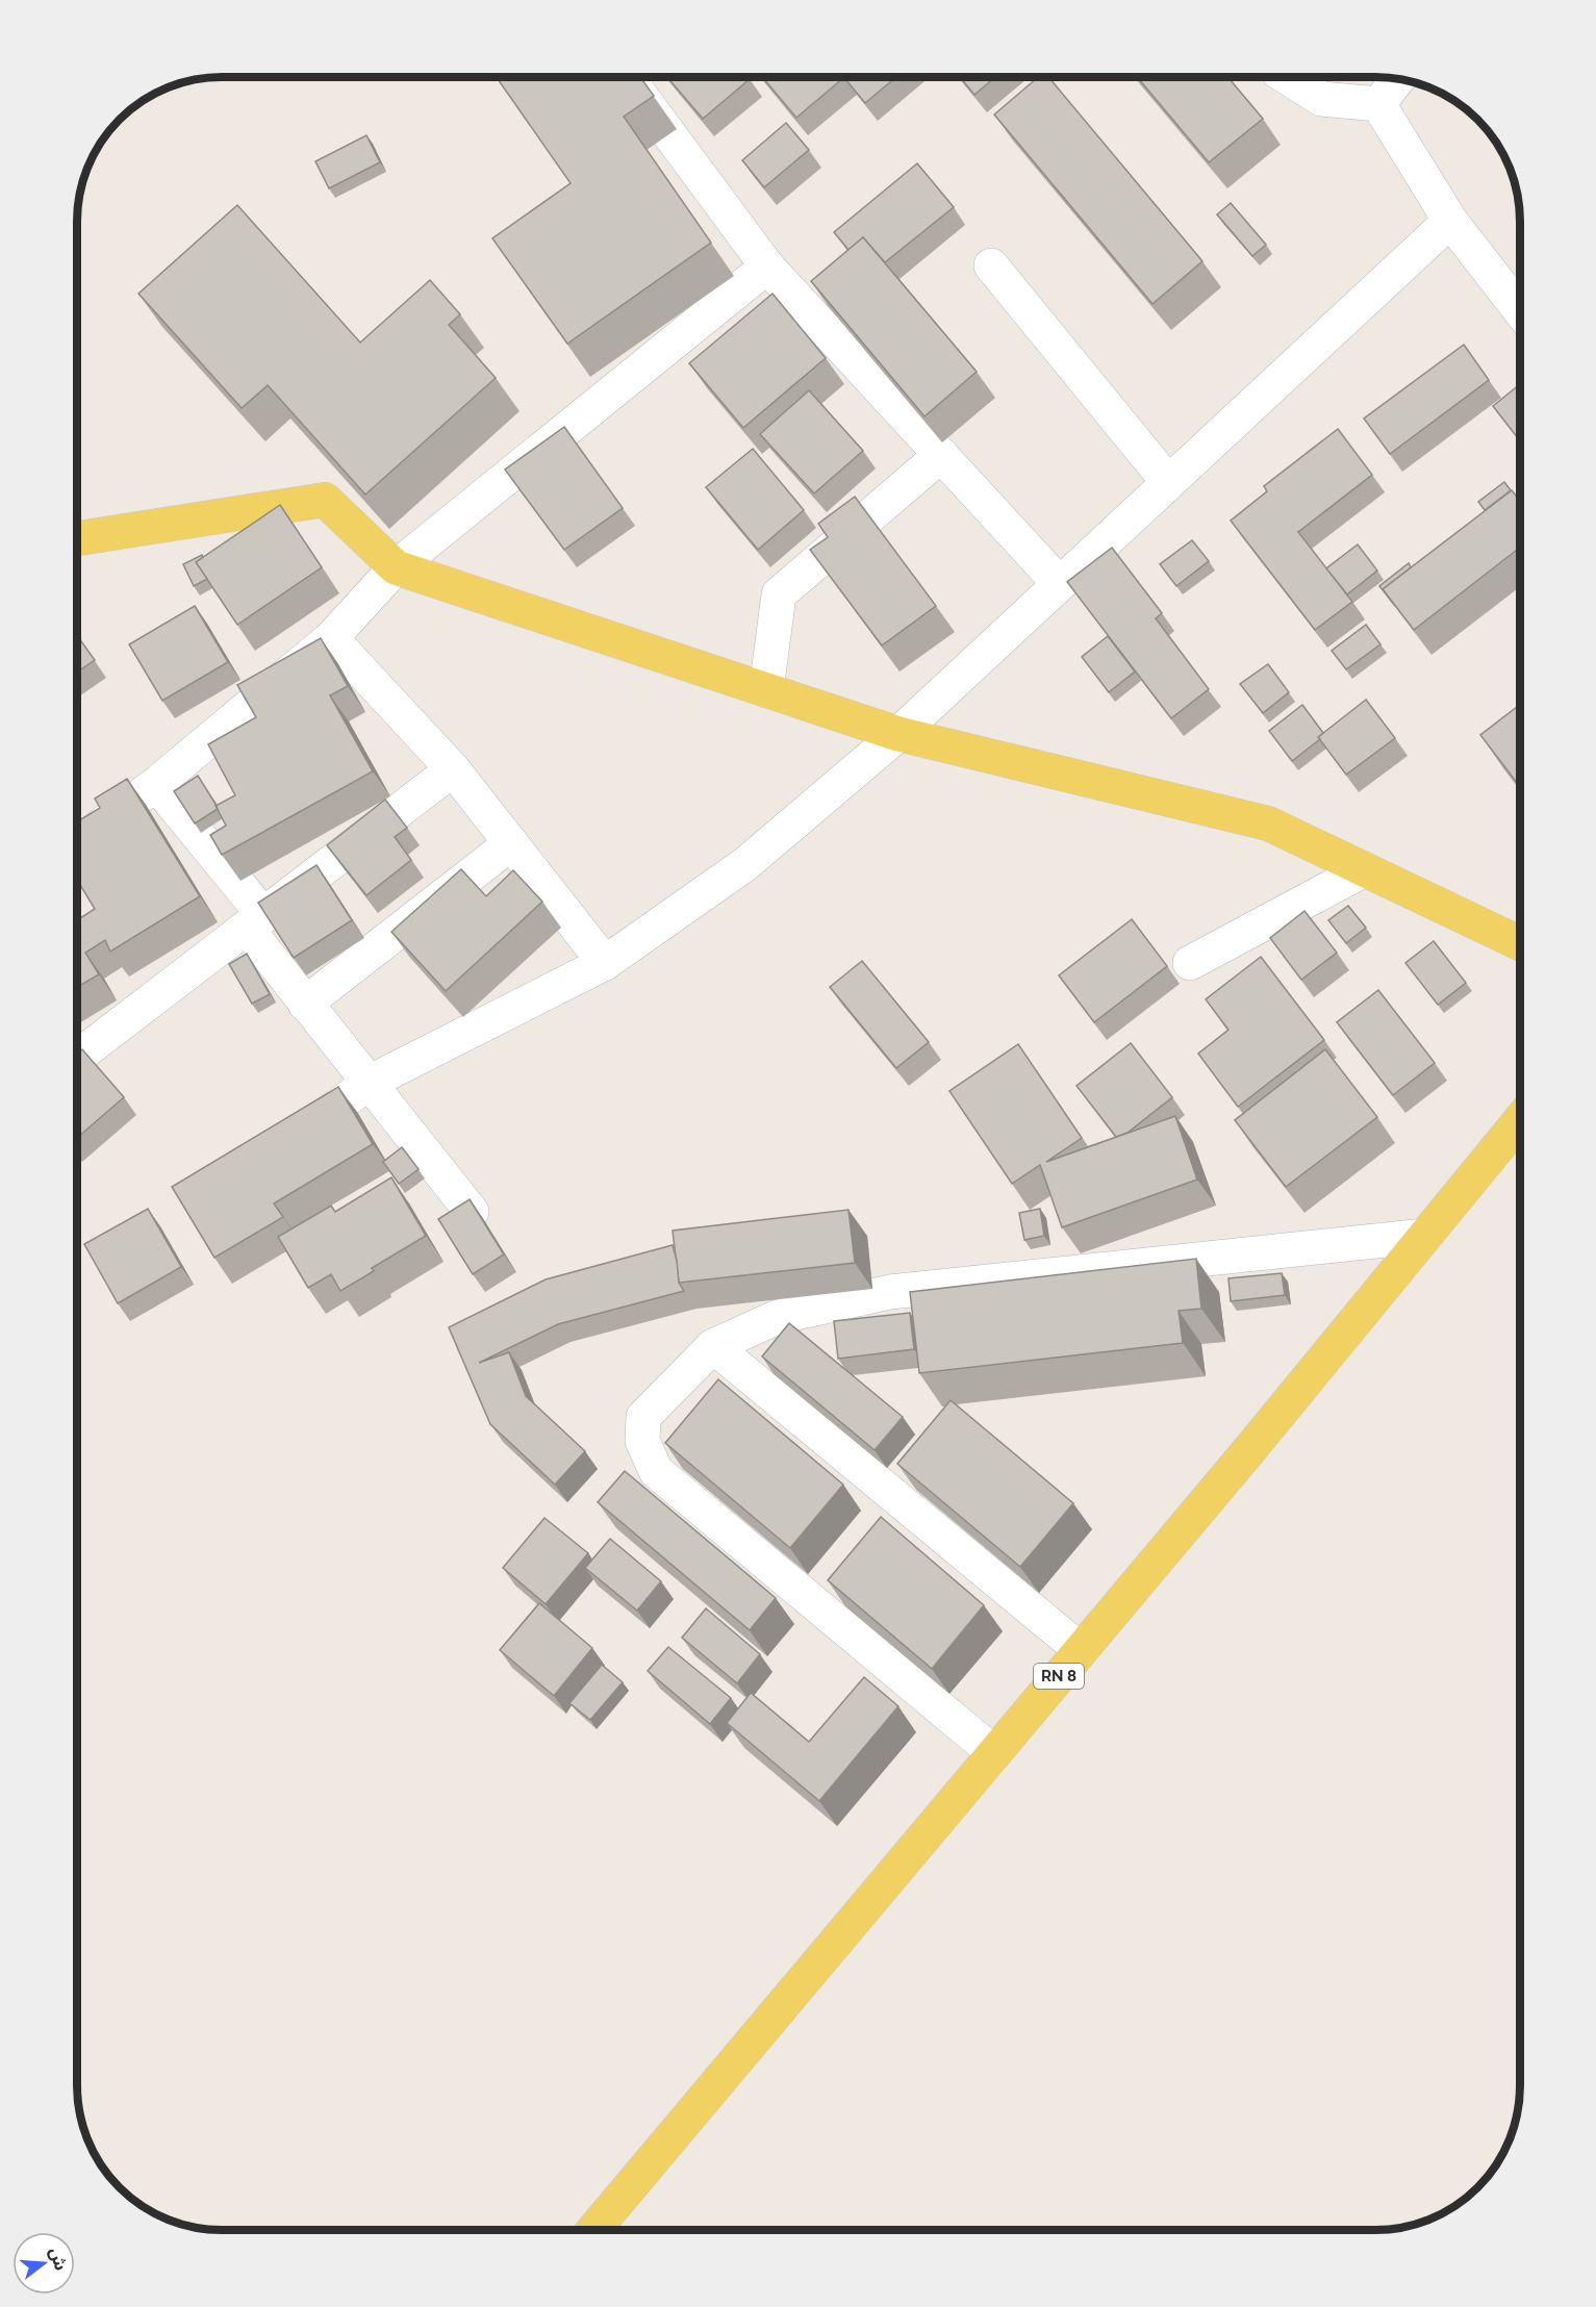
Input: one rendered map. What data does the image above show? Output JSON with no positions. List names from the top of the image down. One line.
{"streets":{"main road":["RN 8"]},"north":"right"}
